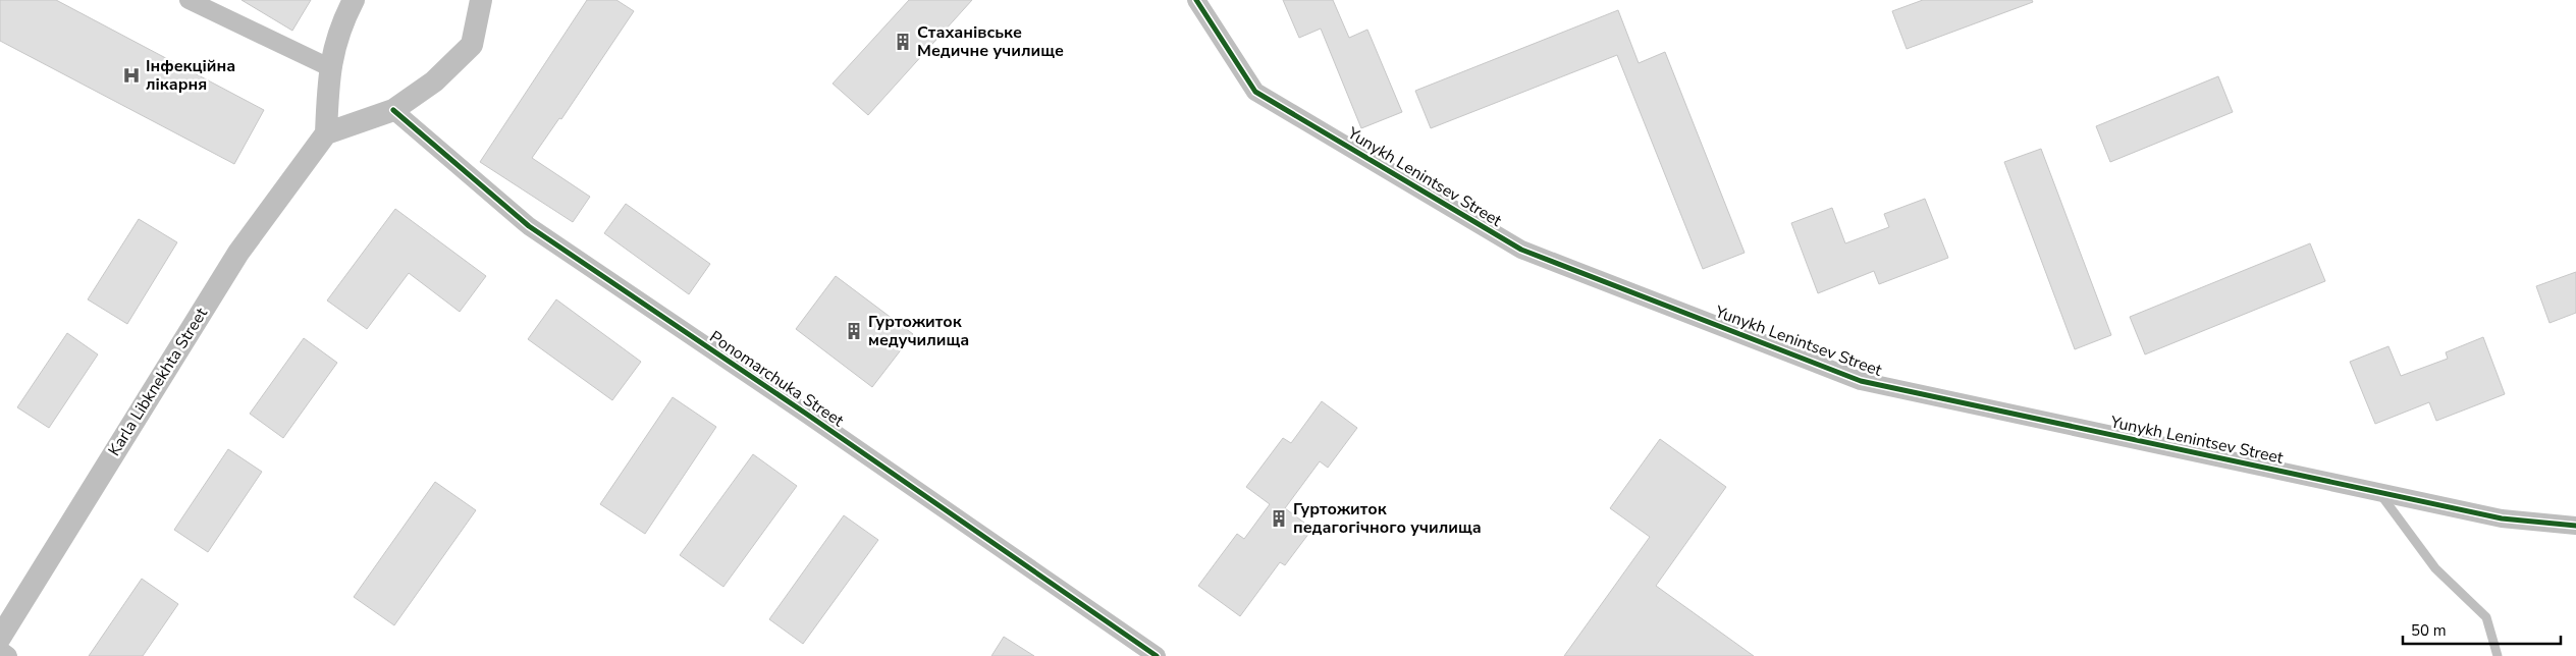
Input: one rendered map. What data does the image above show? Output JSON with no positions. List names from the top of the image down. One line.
{"streets":{"street":["Yunykh Lenintsev Street","Ponomarchuka Street","Karla Libknekhta Street"]},"places":{"building":["Стаханівське Медичне училище","Гуртожиток медучилища","Гуртожиток педагогічного училища"],"hospital":["Інфекційна лікарня"]},"scale_bar":"50 m"}
